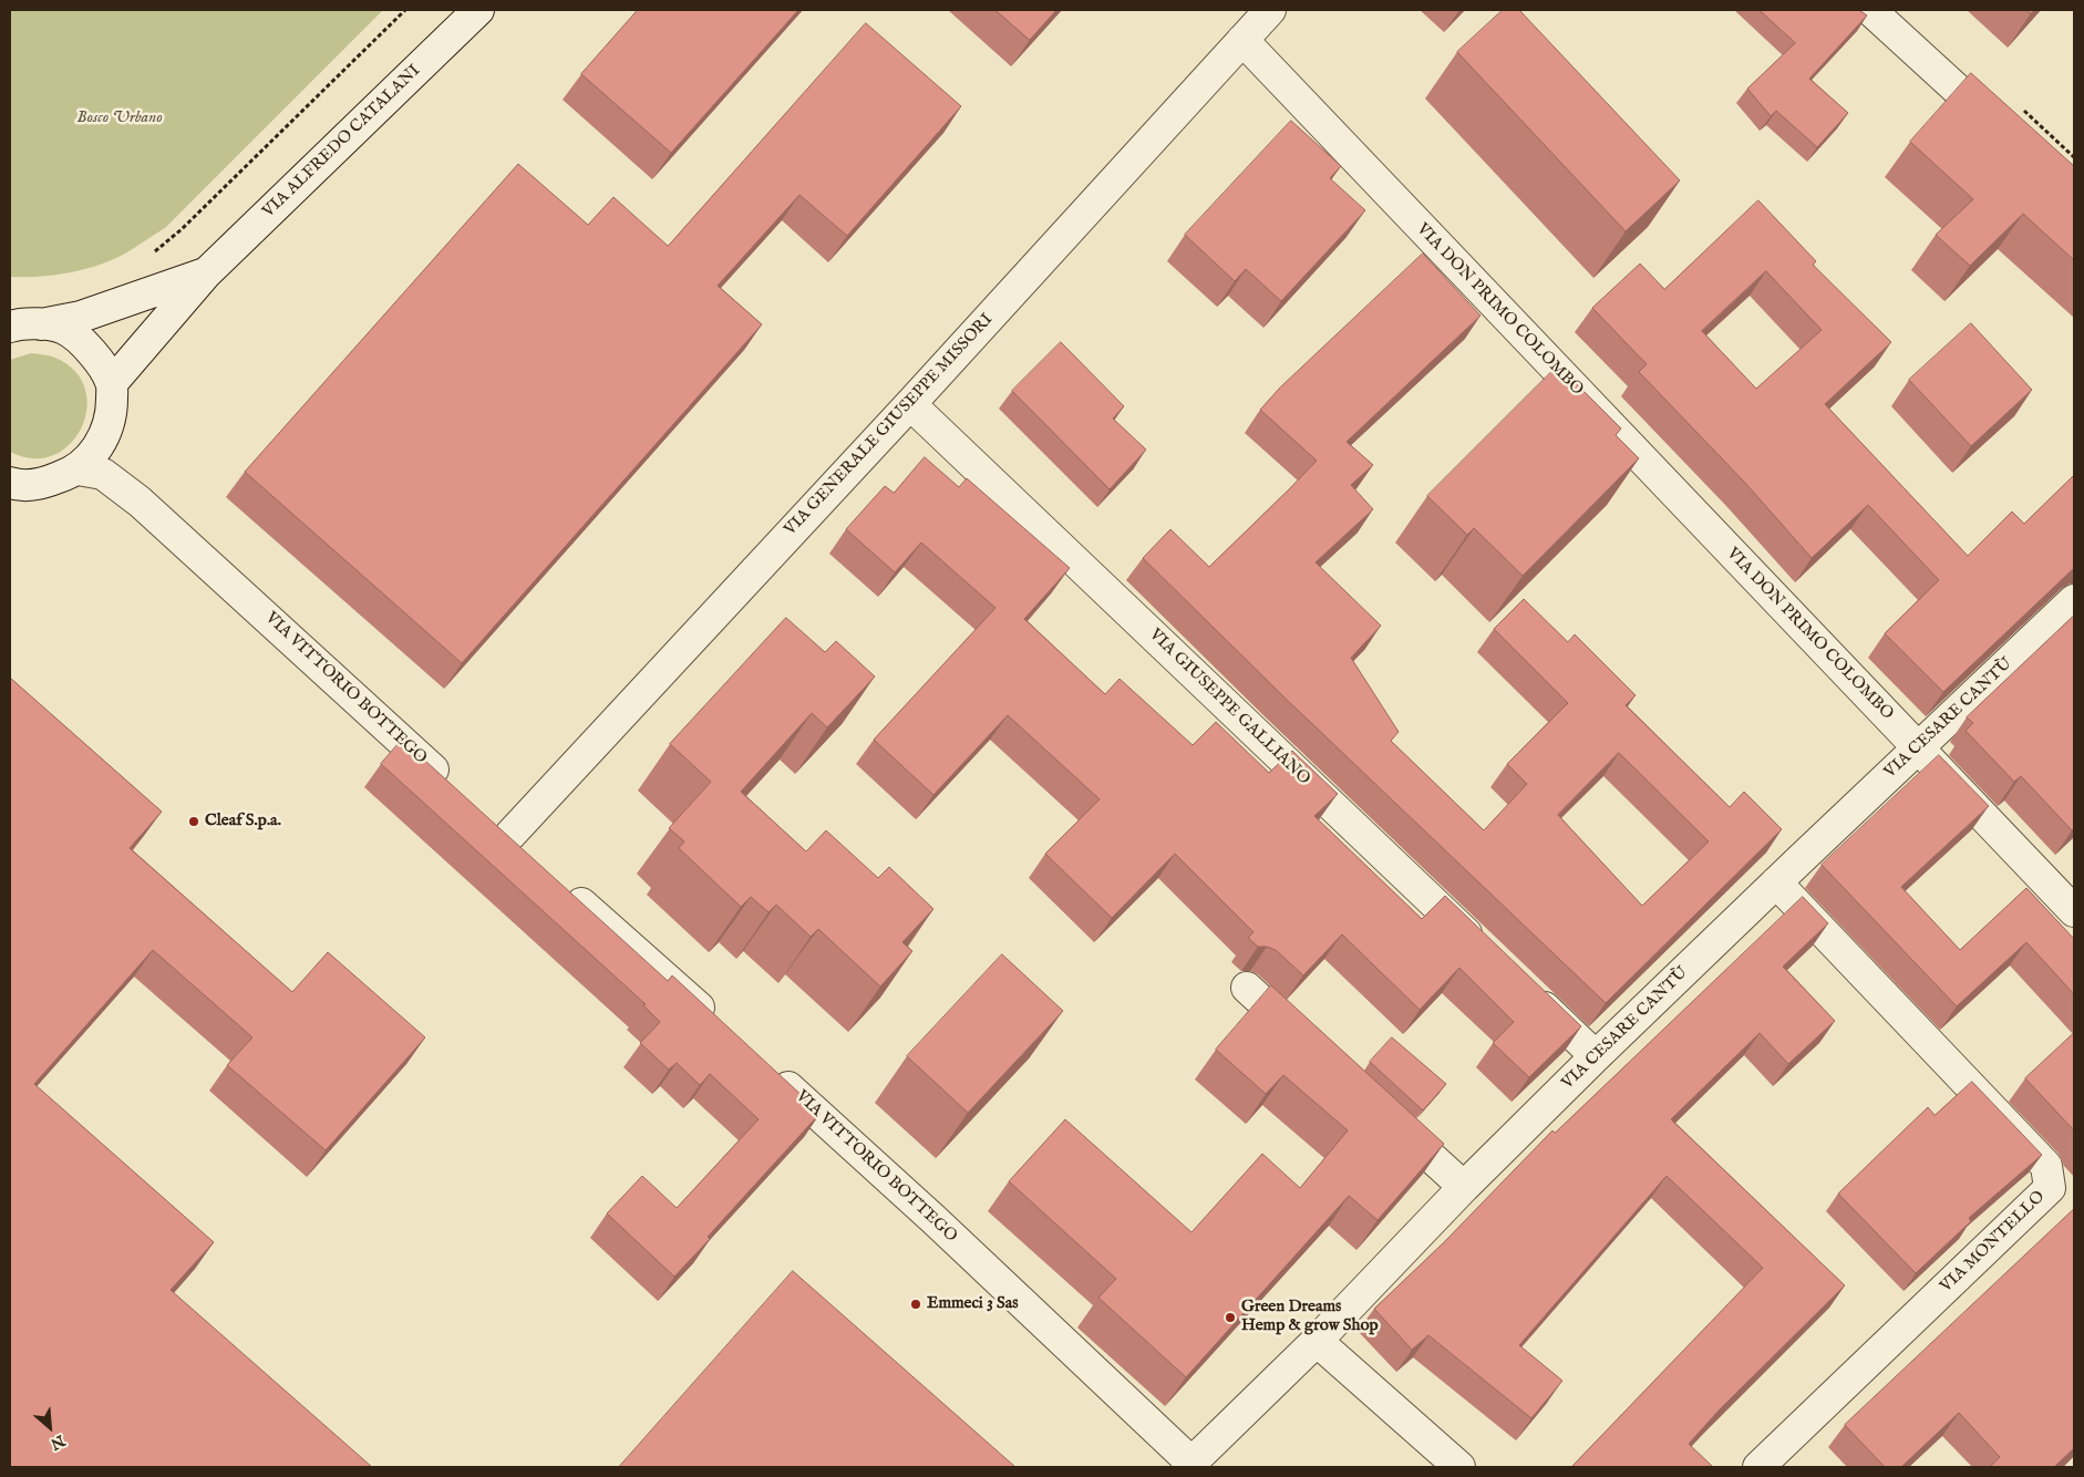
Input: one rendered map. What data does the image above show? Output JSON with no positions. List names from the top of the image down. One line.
{"streets":{"street":["VIA ALFREDO CATALANI","VIA DON PRIMO COLOMBO","VIA GENERALE GIUSEPPE MISSORI","VIA VITTORIO BOTTEGO","VIA GIUSEPPE GALLIANO","VIA CESARE CANTÙ","VIA MONTELLO"]},"crossings":[["VIA DON PRIMO COLOMBO","VIA GENERALE GIUSEPPE MISSORI"],["VIA DON PRIMO COLOMBO","VIA CESARE CANTÙ"],["VIA GENERALE GIUSEPPE MISSORI","VIA GIUSEPPE GALLIANO"],["VIA VITTORIO BOTTEGO","VIA CESARE CANTÙ"],["VIA CESARE CANTÙ","VIA MONTELLO"]],"parks":["Bosco Urbano"],"places":["Cleaf S.p.a.","Emmeci 3 Sas","Green Dreams Hemp & grow Shop"],"north":"bottom right"}
